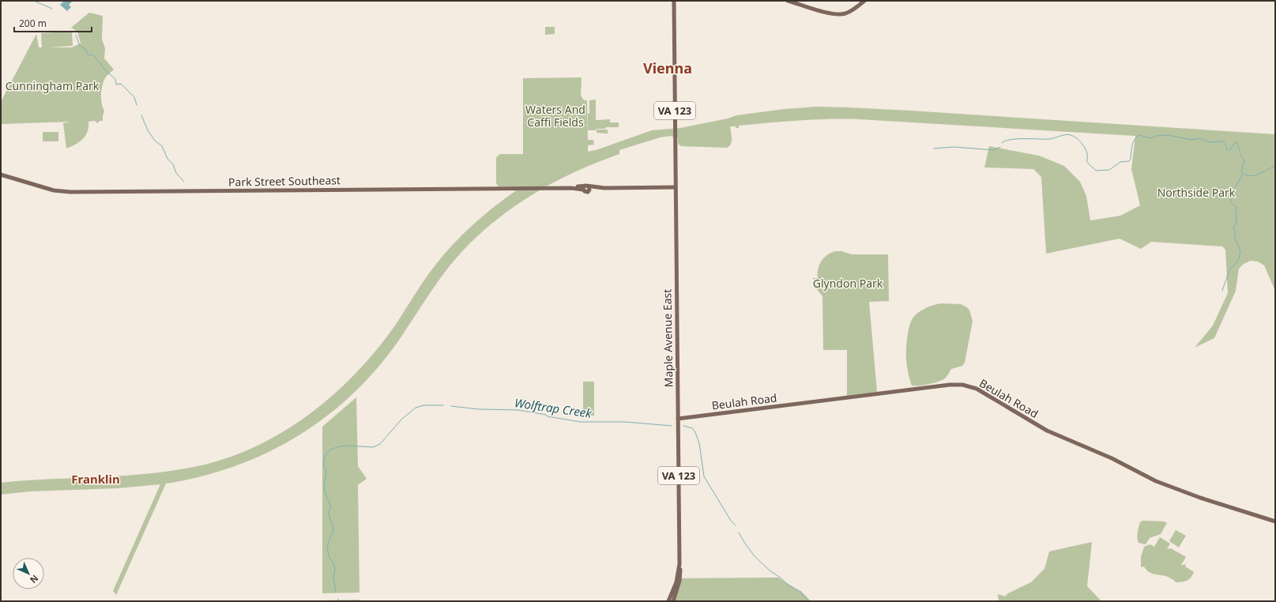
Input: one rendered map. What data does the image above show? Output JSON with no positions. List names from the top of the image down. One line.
{"streets":{"main road":["VA 123","Park Street Southeast","Maple Avenue East","Beulah Road"]},"crossings":[["VA 123","Maple Avenue East"],["Park Street Southeast","Maple Avenue East"],["Maple Avenue East","Beulah Road"]],"districts":["Vienna","Franklin"],"water":["Wolftrap Creek"],"parks":["Cunningham Park","Waters And Caffi Fields","Northside Park","Glyndon Park"],"scale_bar":"200 m","north":"bottom right"}
